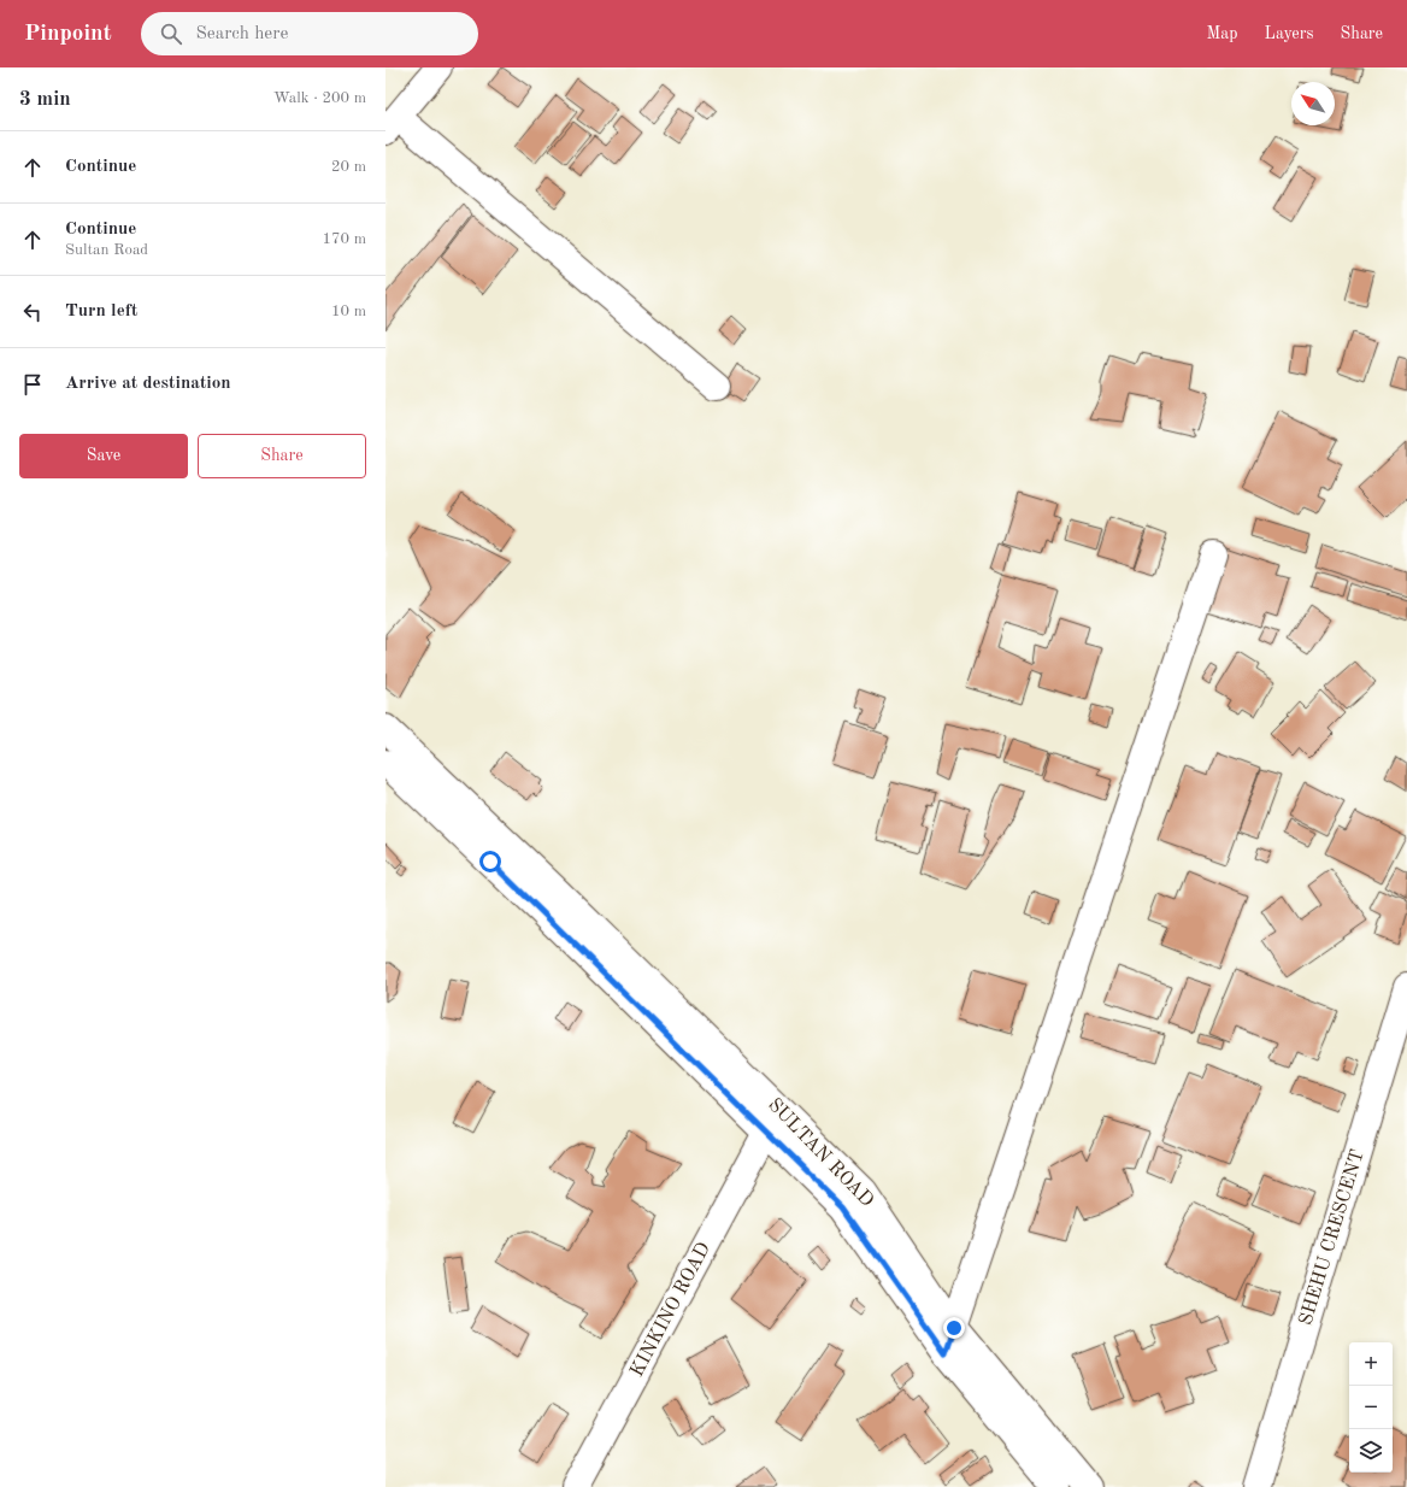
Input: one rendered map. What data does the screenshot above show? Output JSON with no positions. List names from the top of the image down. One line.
{"streets":{"street":["SULTAN ROAD","SHEHU CRESCENT","KINKINO ROAD"]},"crossings":[["SULTAN ROAD","KINKINO ROAD"]],"north":"top left","page":{"header":"Pinpoint","search":"Search here","nav":["Map","Layers","Share"],"heading":["3 min","Walk · 200 m"],"list":[["Continue","20 m"],["Continue","Sultan Road","170 m"],["Turn left","10 m"],"Arrive at destination"],"buttons":["Save","Share"],"map_buttons":["+","−"]}}
